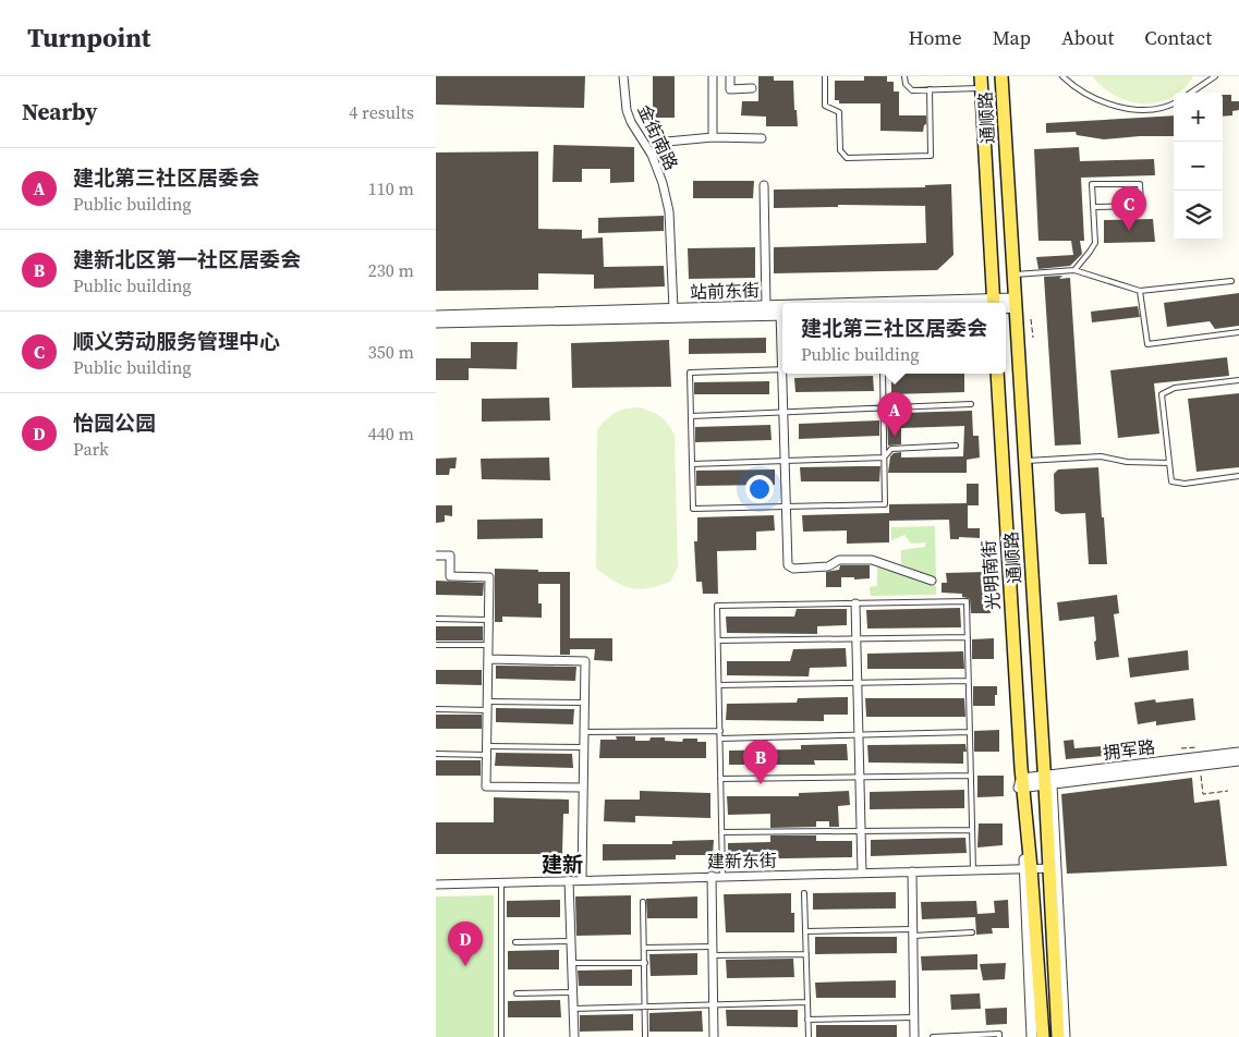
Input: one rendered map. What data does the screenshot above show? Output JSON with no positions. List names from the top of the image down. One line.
{"streets":{"main road":["通顺路","光明南街"],"street":["金街南路","站前东街","拥军路","建新东街"]},"crossings":[["通顺路","拥军路"],["通顺路","建新东街"],["金街南路","站前东街"],["光明南街","拥军路"]],"districts":["建新"],"page":{"header":"Turnpoint","nav":["Home","Map","About","Contact"],"heading":["Nearby","4 results"],"map_buttons":["+","−"],"list":[{"mark":"A","name":"建北第三社区居委会","note":"Public building","value":"110 m"},{"mark":"B","name":"建新北区第一社区居委会","note":"Public building","value":"230 m"},{"mark":"C","name":"顺义劳动服务管理中心","note":"Public building","value":"350 m"},{"mark":"D","name":"怡园公园","note":"Park","value":"440 m"}],"pins":["C","A","B","D"],"popup":["建北第三社区居委会","Public building"]}}
